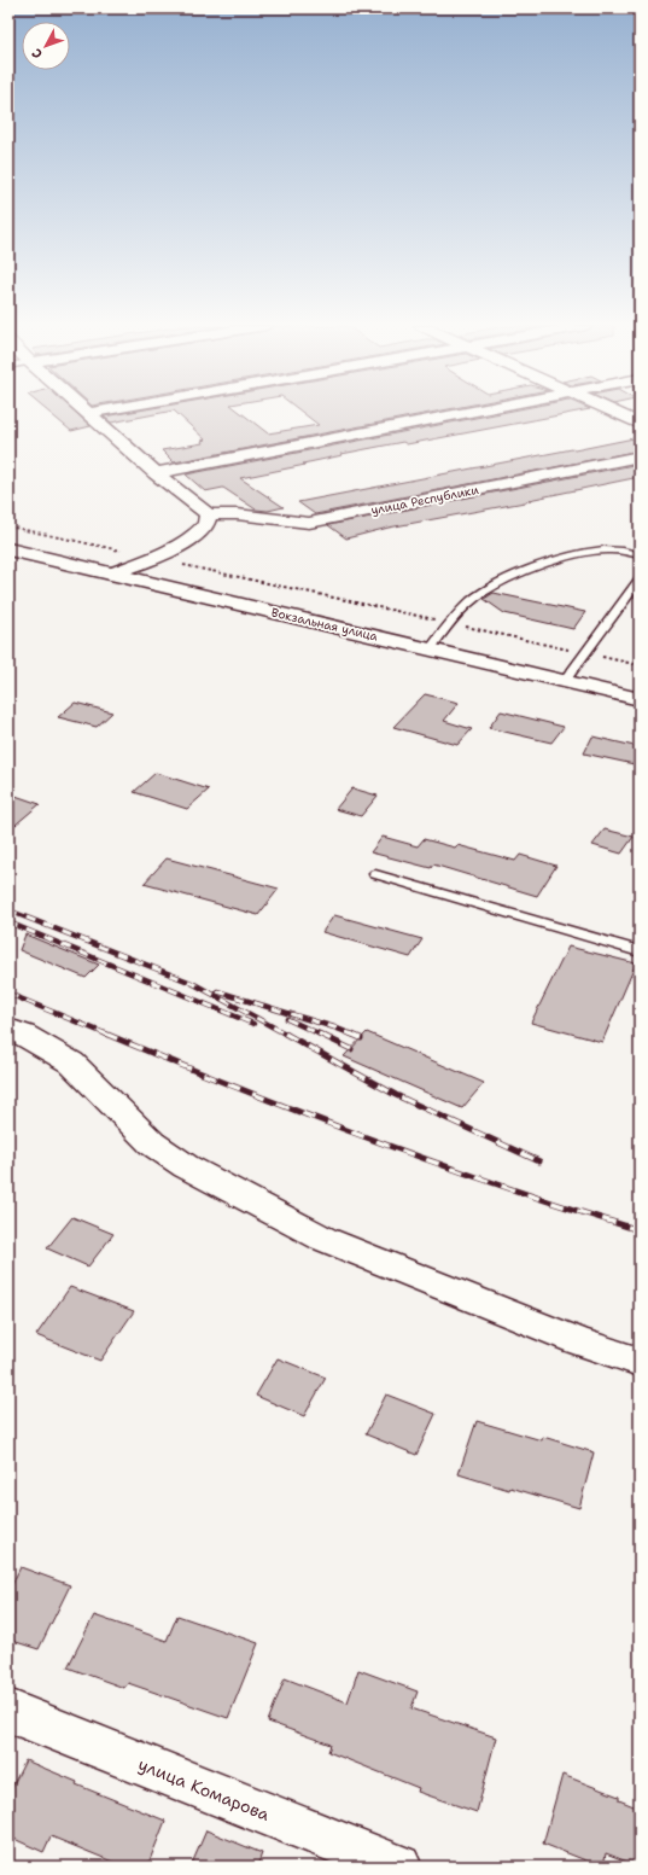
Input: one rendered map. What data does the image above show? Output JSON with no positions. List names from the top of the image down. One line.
{"streets":{"street":["улица Республики","Вокзальная улица","улица Комарова"]},"north":"bottom left"}
